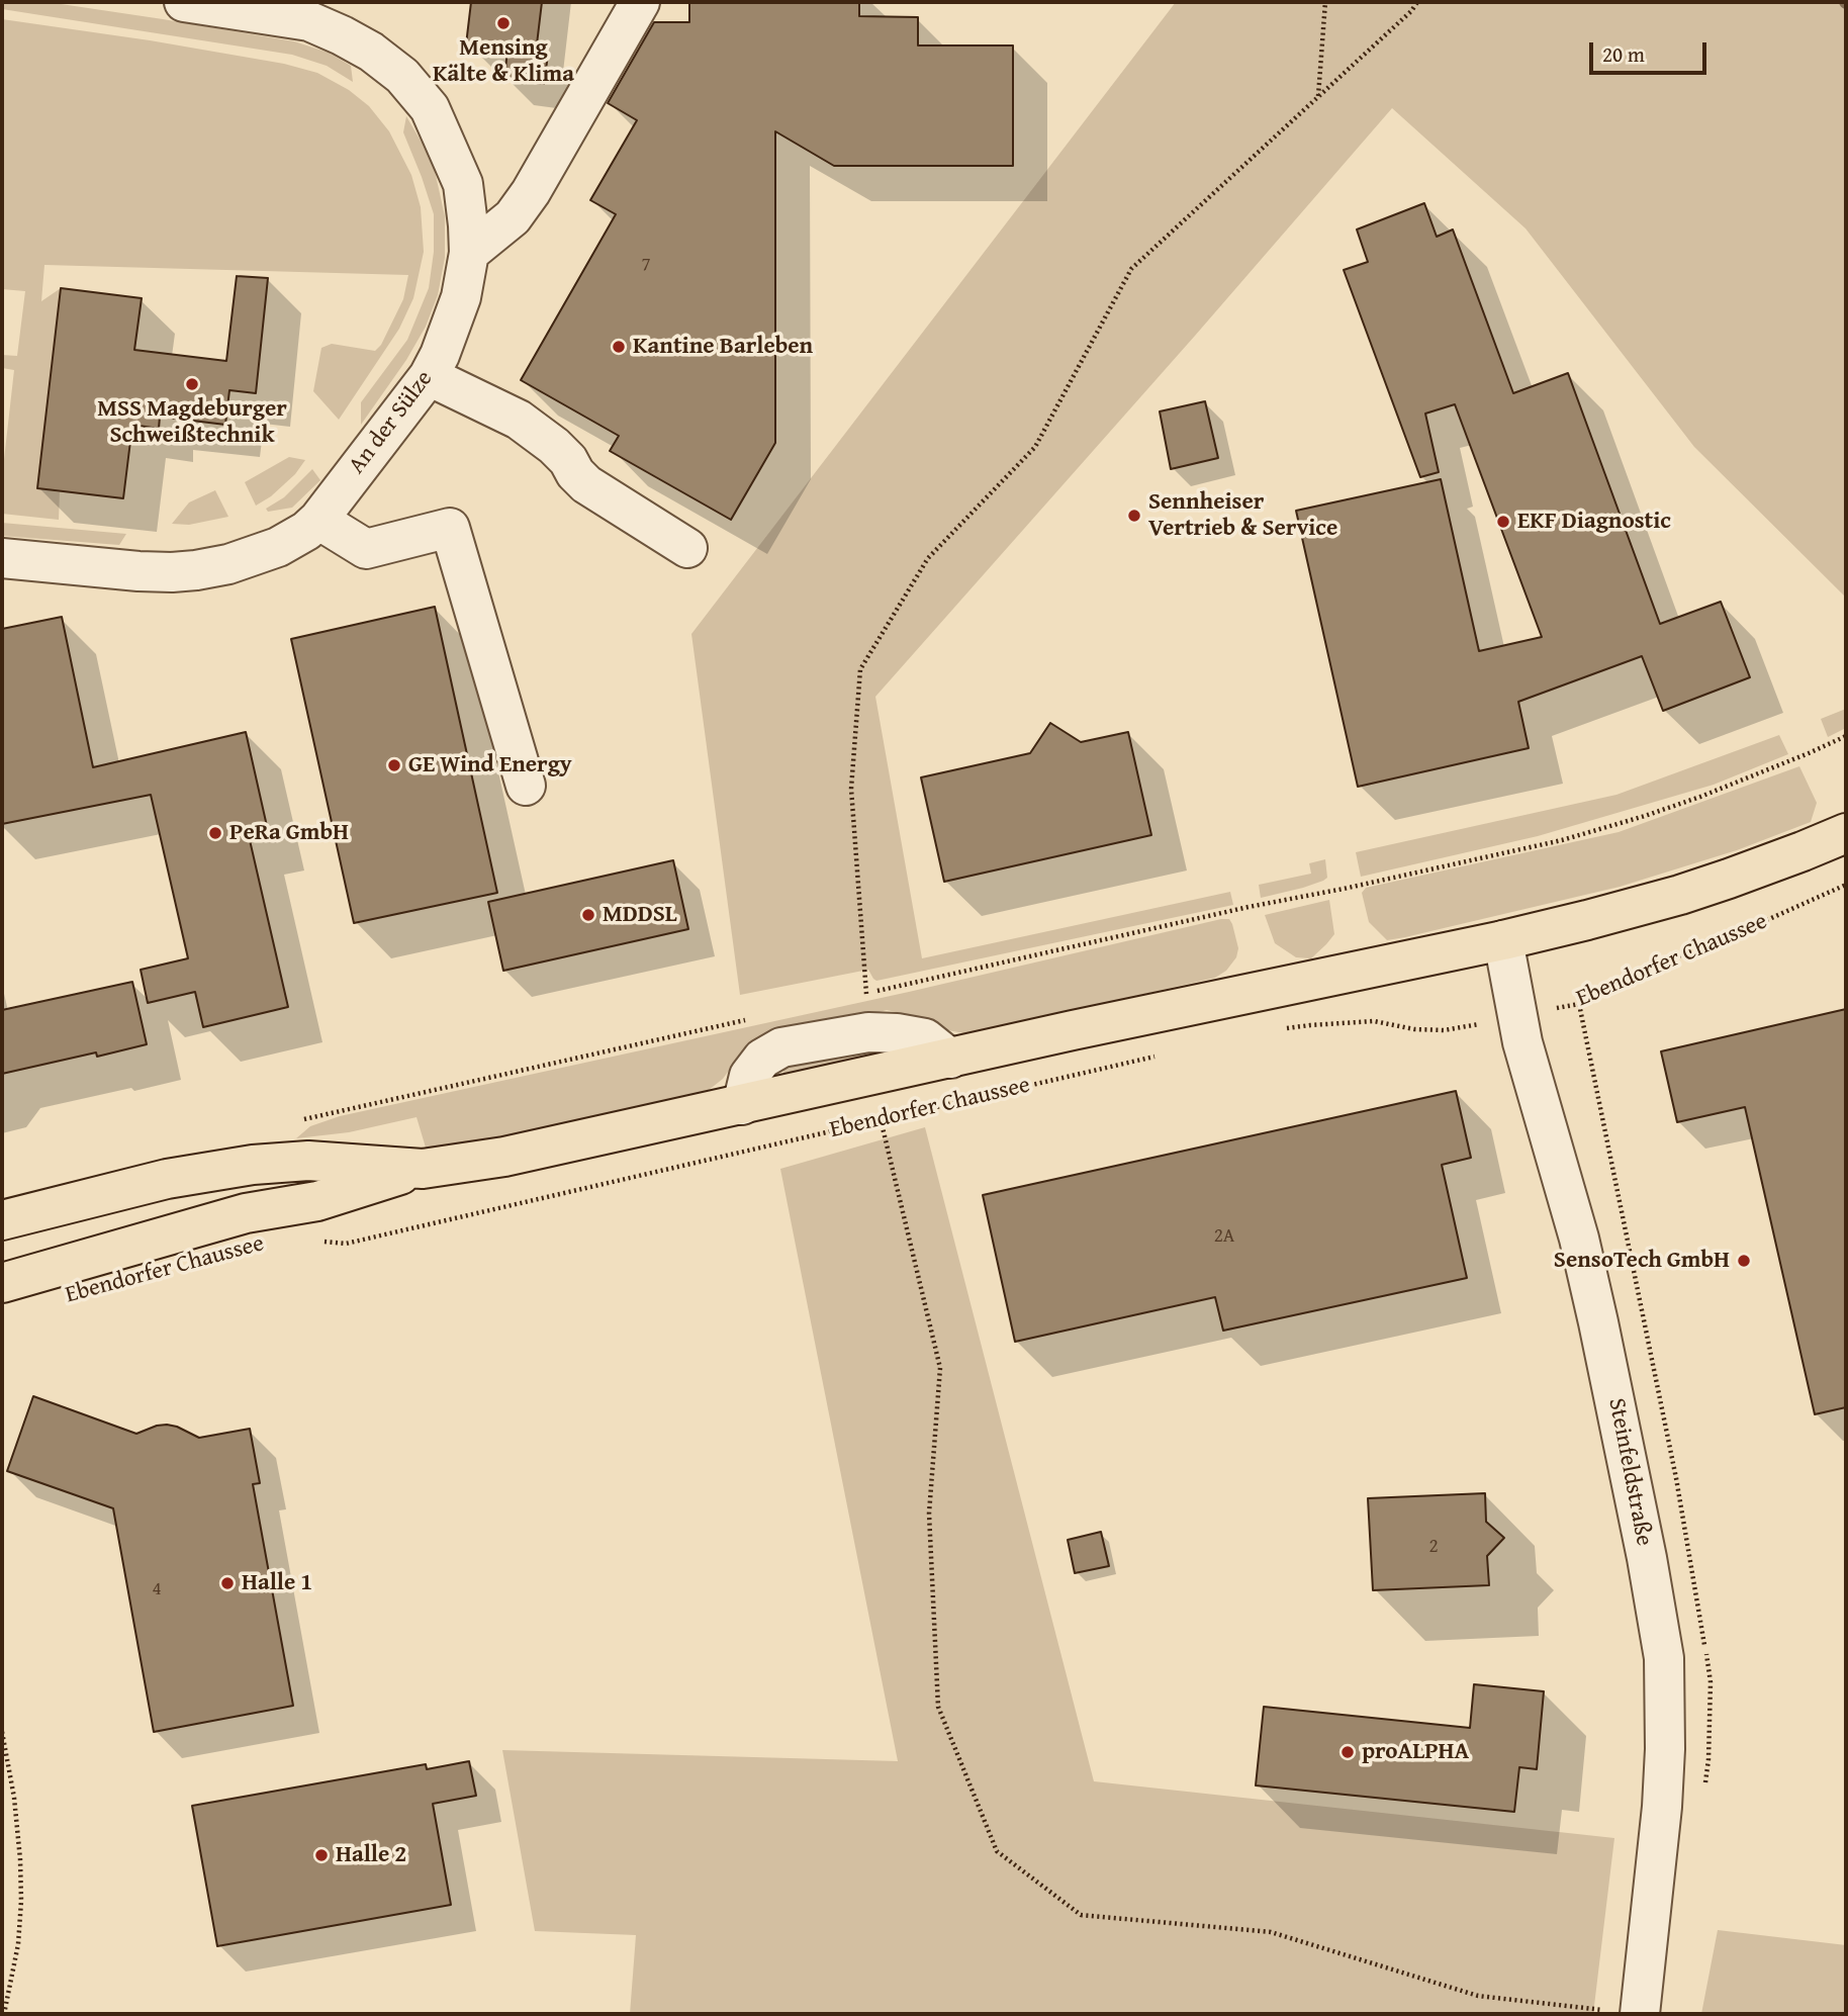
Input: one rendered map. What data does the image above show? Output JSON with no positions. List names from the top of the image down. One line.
{"streets":{"main road":["Ebendorfer Chaussee"],"street":["An der Sülze","Steinfeldstraße"]},"crossings":[["Ebendorfer Chaussee","Steinfeldstraße"]],"places":["Mensing Kälte & Klima","Kantine Barleben","MSS Magdeburger Schweißtechnik","Sennheiser Vertrieb & Service","EKF Diagnostic","GE Wind Energy","PeRa GmbH","MDDSL","SensoTech GmbH","Halle 1","proALPHA","Halle 2"],"house_numbers":["7","2A","2","4"],"scale_bar":"20 m"}
